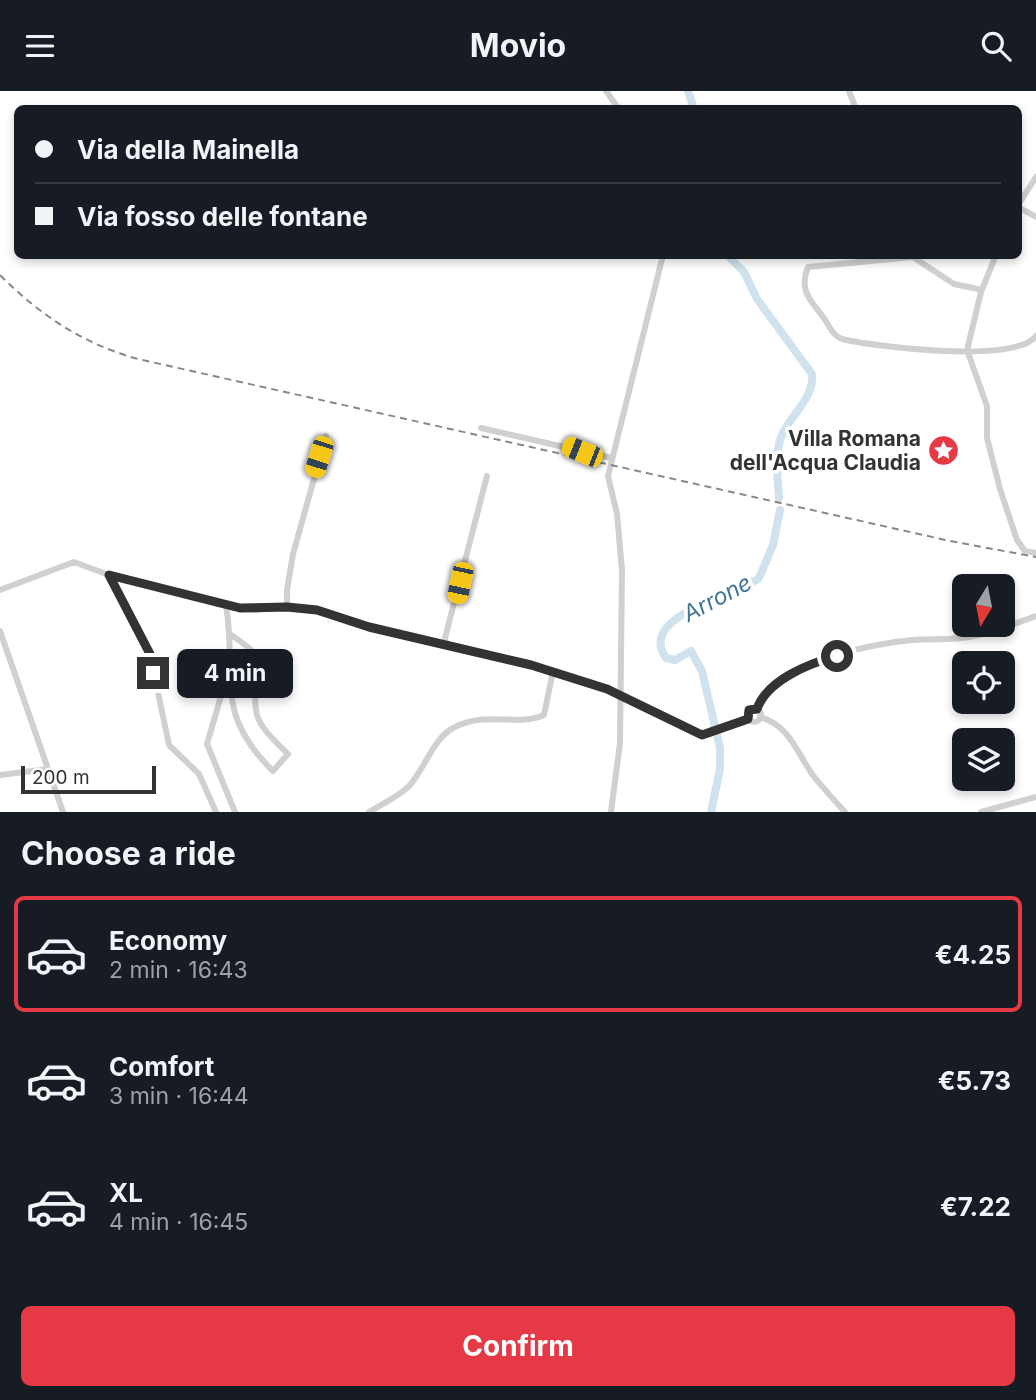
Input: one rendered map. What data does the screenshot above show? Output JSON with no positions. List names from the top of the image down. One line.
{"water":["Arrone"],"places":{"place":["Villa Romana dell'Acqua Claudia"]},"scale_bar":"200 m","north":"bottom","page":{"header":"Movio","banner":["Via della Mainella","Via fosso delle fontane"],"bubble":"4 min","scale":"200 m","heading":"Choose a ride","list":[{"name":"Economy","note":"2 min · 16:43","value":"€4.25"},{"name":"Comfort","note":"3 min · 16:44","value":"€5.73"},{"name":"XL","note":"4 min · 16:45","value":"€7.22"}],"buttons":"Confirm"}}
